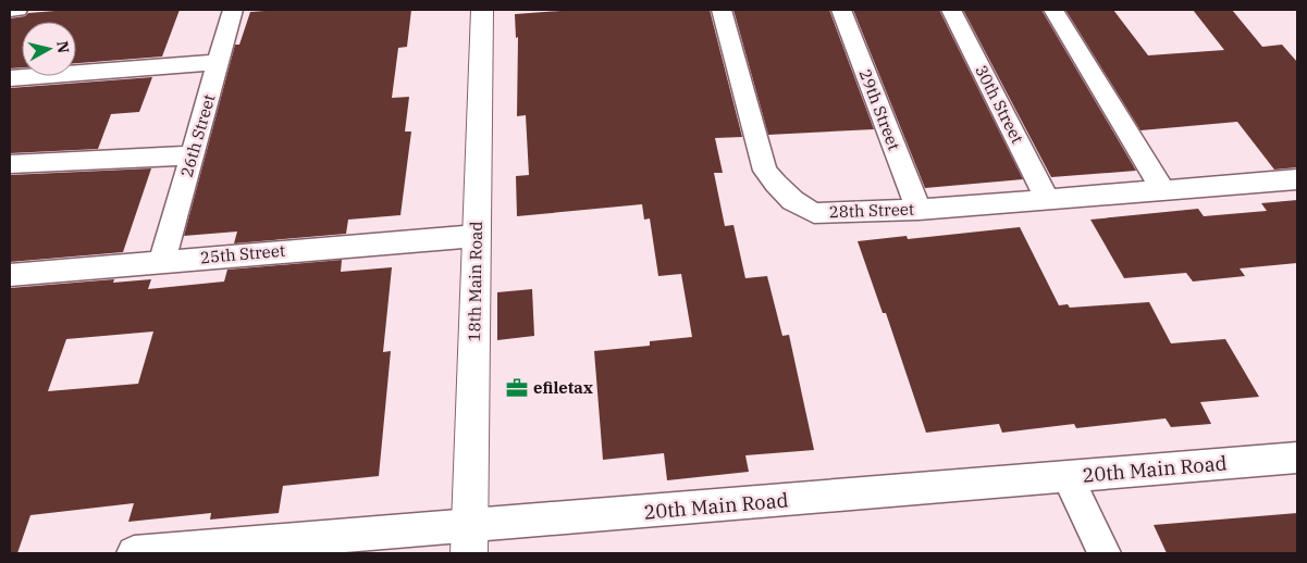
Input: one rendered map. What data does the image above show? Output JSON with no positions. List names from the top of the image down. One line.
{"streets":{"street":["30th Street","29th Street","26th Street","28th Street","25th Street","18th Main Road","20th Main Road"]},"crossings":[["30th Street","28th Street"],["29th Street","28th Street"],["26th Street","25th Street"],["25th Street","18th Main Road"],["18th Main Road","20th Main Road"]],"places":{"office":["efiletax"]},"north":"right"}
